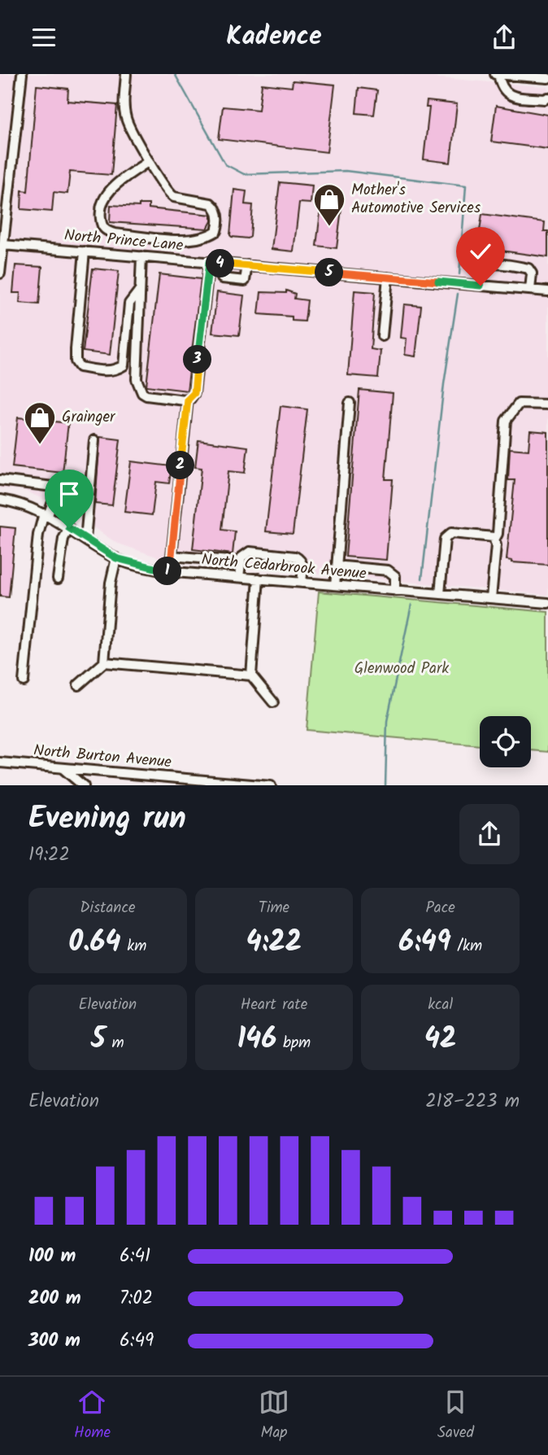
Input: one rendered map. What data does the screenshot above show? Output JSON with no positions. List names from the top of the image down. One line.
{"streets":{"street":["North Prince Lane","North Cedarbrook Avenue","North Burton Avenue"]},"parks":["Glenwood Park"],"places":{"shop":["Mother's Automotive Services","Grainger"]},"page":{"header":"Kadence","pins":["4","5","3","2","1"],"heading":["Evening run","19:22"],"stats":[["Distance","0.64 km"],["Time","4:22"],["Pace","6:49 /km"],["Elevation","5 m"],["Heart rate","146 bpm"],["kcal","42"]],"chart":["Elevation","218–223 m"],"list":[{"name":"100 m","note":"6:41"},{"name":"200 m","note":"7:02"},{"name":"300 m","note":"6:49"}],"tabs":["Home","Map","Saved"]}}
